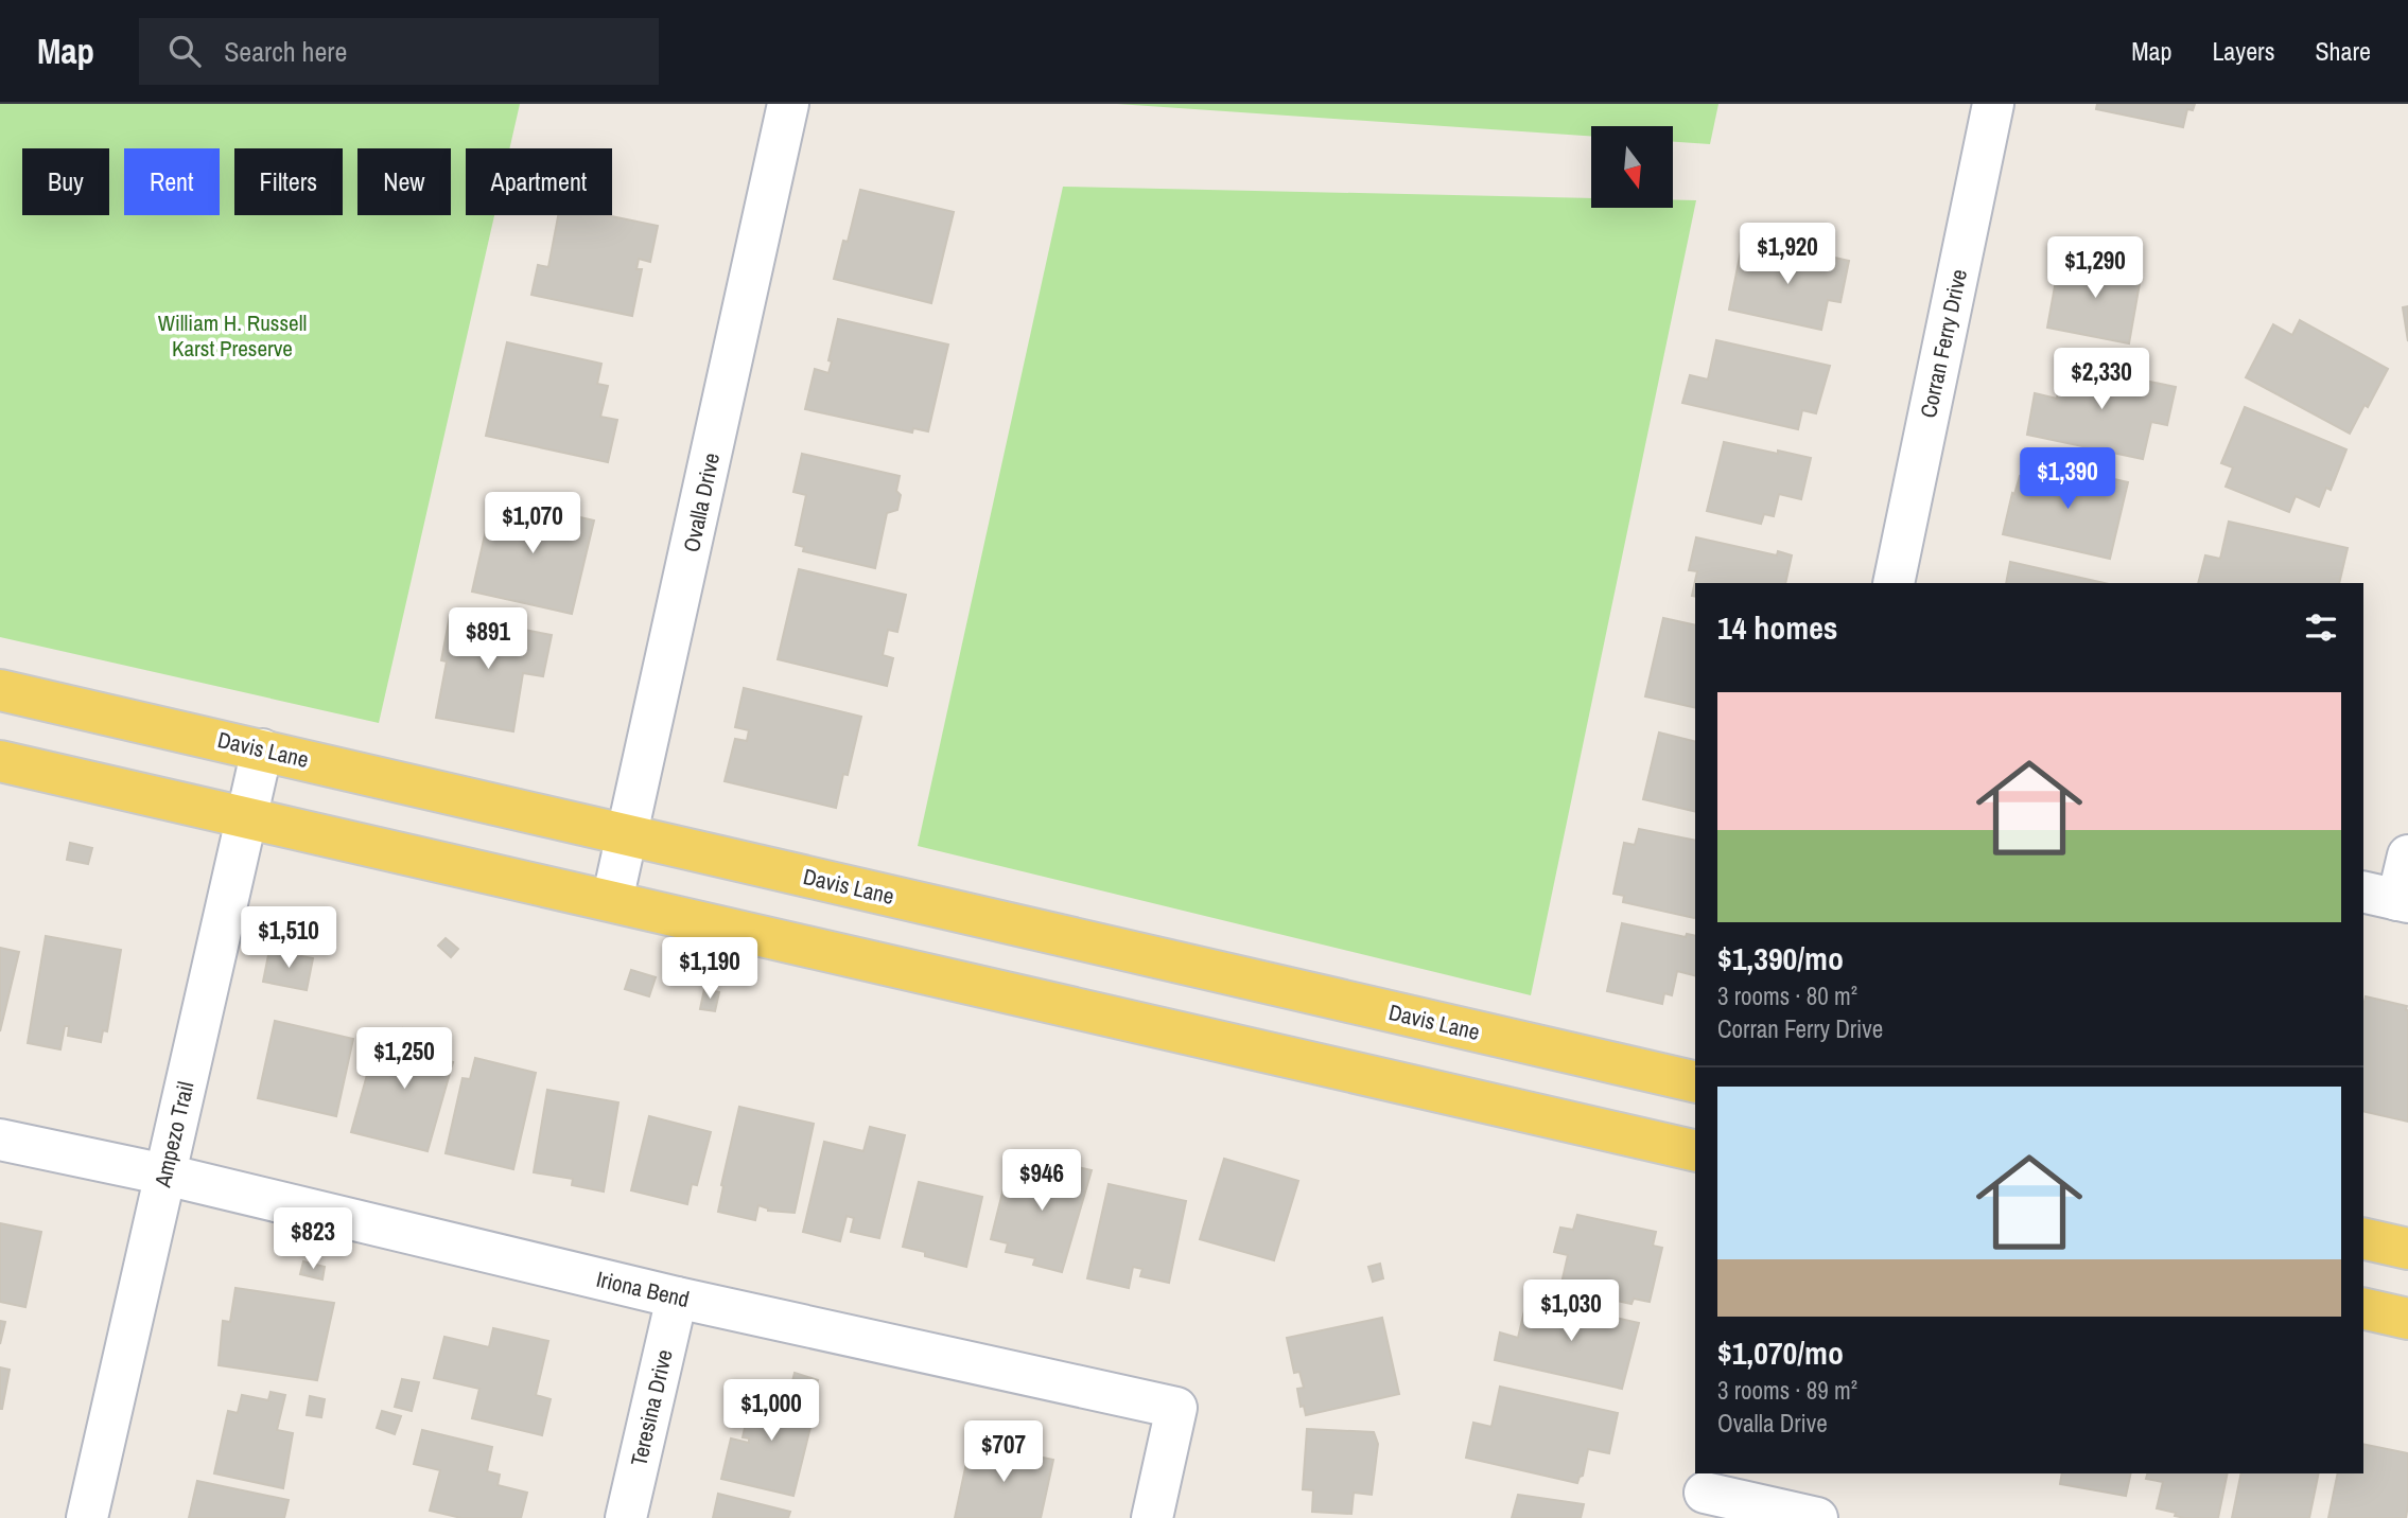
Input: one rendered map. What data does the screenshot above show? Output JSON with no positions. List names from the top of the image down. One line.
{"streets":{"main road":["Davis Lane"],"street":["Corran Ferry Drive","Ovalla Drive","Ampezo Trail","Iriona Bend","Teresina Drive"]},"crossings":[["Ovalla Drive","Davis Lane"],["Davis Lane","Ampezo Trail"],["Ampezo Trail","Iriona Bend"],["Iriona Bend","Teresina Drive"]],"parks":["William H. Russell Karst Preserve"],"north":"bottom","page":{"header":"Map","search":"Search here","nav":["Map","Layers","Share"],"chip":["Buy","Rent","Filters","New","Apartment"],"price":["$1,920","$1,290","$2,330","$1,390","$1,070","$891","$1,510","$1,190","$1,250","$946","$823","$1,030","$1,000","$707"],"heading":"14 homes","list":[{"name":"$1,390/mo","note":"3 rooms · 80 m² · Corran Ferry Drive"},{"name":"$1,070/mo","note":"3 rooms · 89 m² · Ovalla Drive"}]}}
